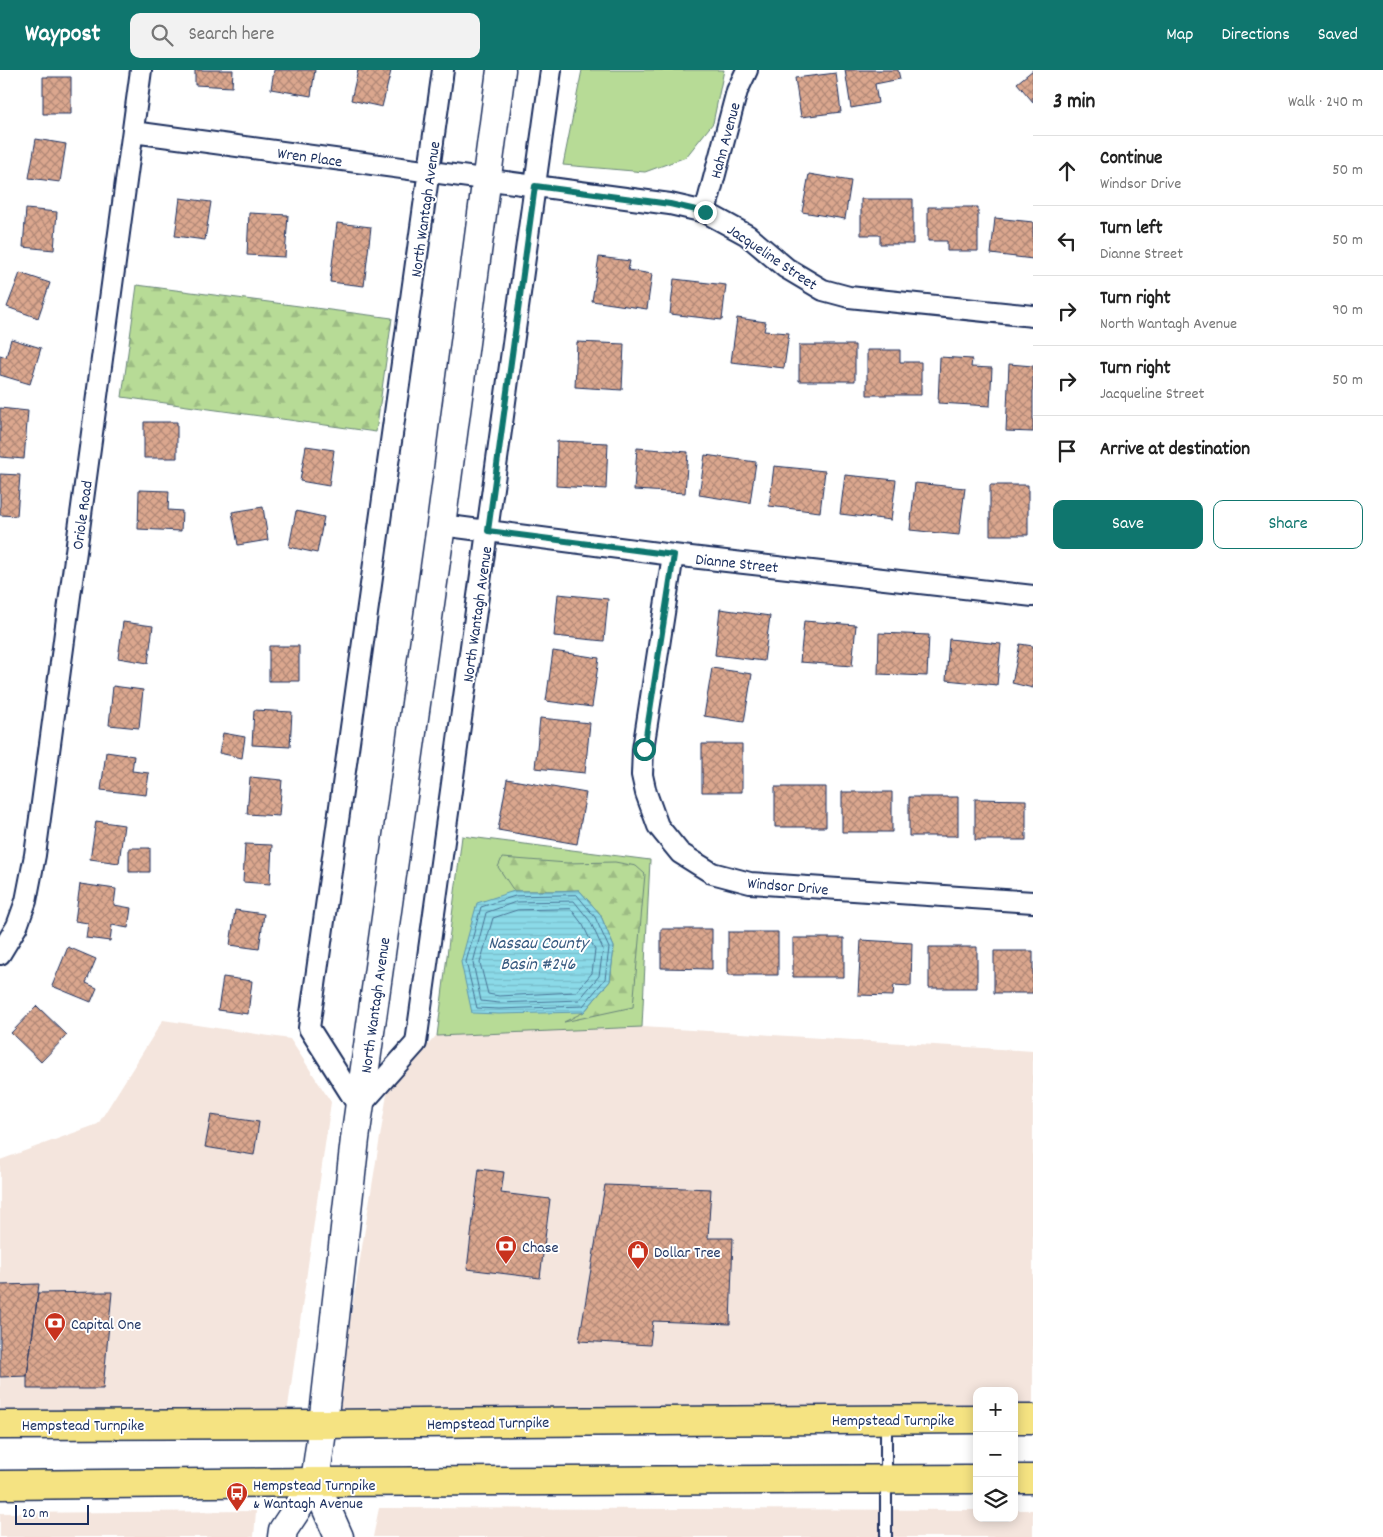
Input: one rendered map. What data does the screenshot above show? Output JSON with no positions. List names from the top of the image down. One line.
{"streets":{"main road":["North Wantagh Avenue","Hempstead Turnpike"],"street":["Hahn Avenue","Wren Place","Jacqueline Street","Oriole Road","Dianne Street","Windsor Drive"]},"crossings":[["Hahn Avenue","Jacqueline Street"],["Wren Place","North Wantagh Avenue"],["Wren Place","Jacqueline Street"],["Wren Place","Oriole Road"],["North Wantagh Avenue","Jacqueline Street"],["North Wantagh Avenue","Dianne Street"],["North Wantagh Avenue","Hempstead Turnpike"],["Dianne Street","Windsor Drive"]],"water":["Nassau County Basin #246"],"places":{"bank":["Chase","Capital One"],"shop":["Dollar Tree"],"bus stop":["Hempstead Turnpike & Wantagh Avenue"]},"scale_bar":"20 m","page":{"header":"Waypost","search":"Search here","nav":["Map","Directions","Saved"],"heading":["3 min","Walk · 240 m"],"list":[["Continue","Windsor Drive","50 m"],["Turn left","Dianne Street","50 m"],["Turn right","North Wantagh Avenue","90 m"],["Turn right","Jacqueline Street","50 m"],"Arrive at destination"],"buttons":["Save","Share"],"map_buttons":["+","−"],"scale":"20 m"}}
